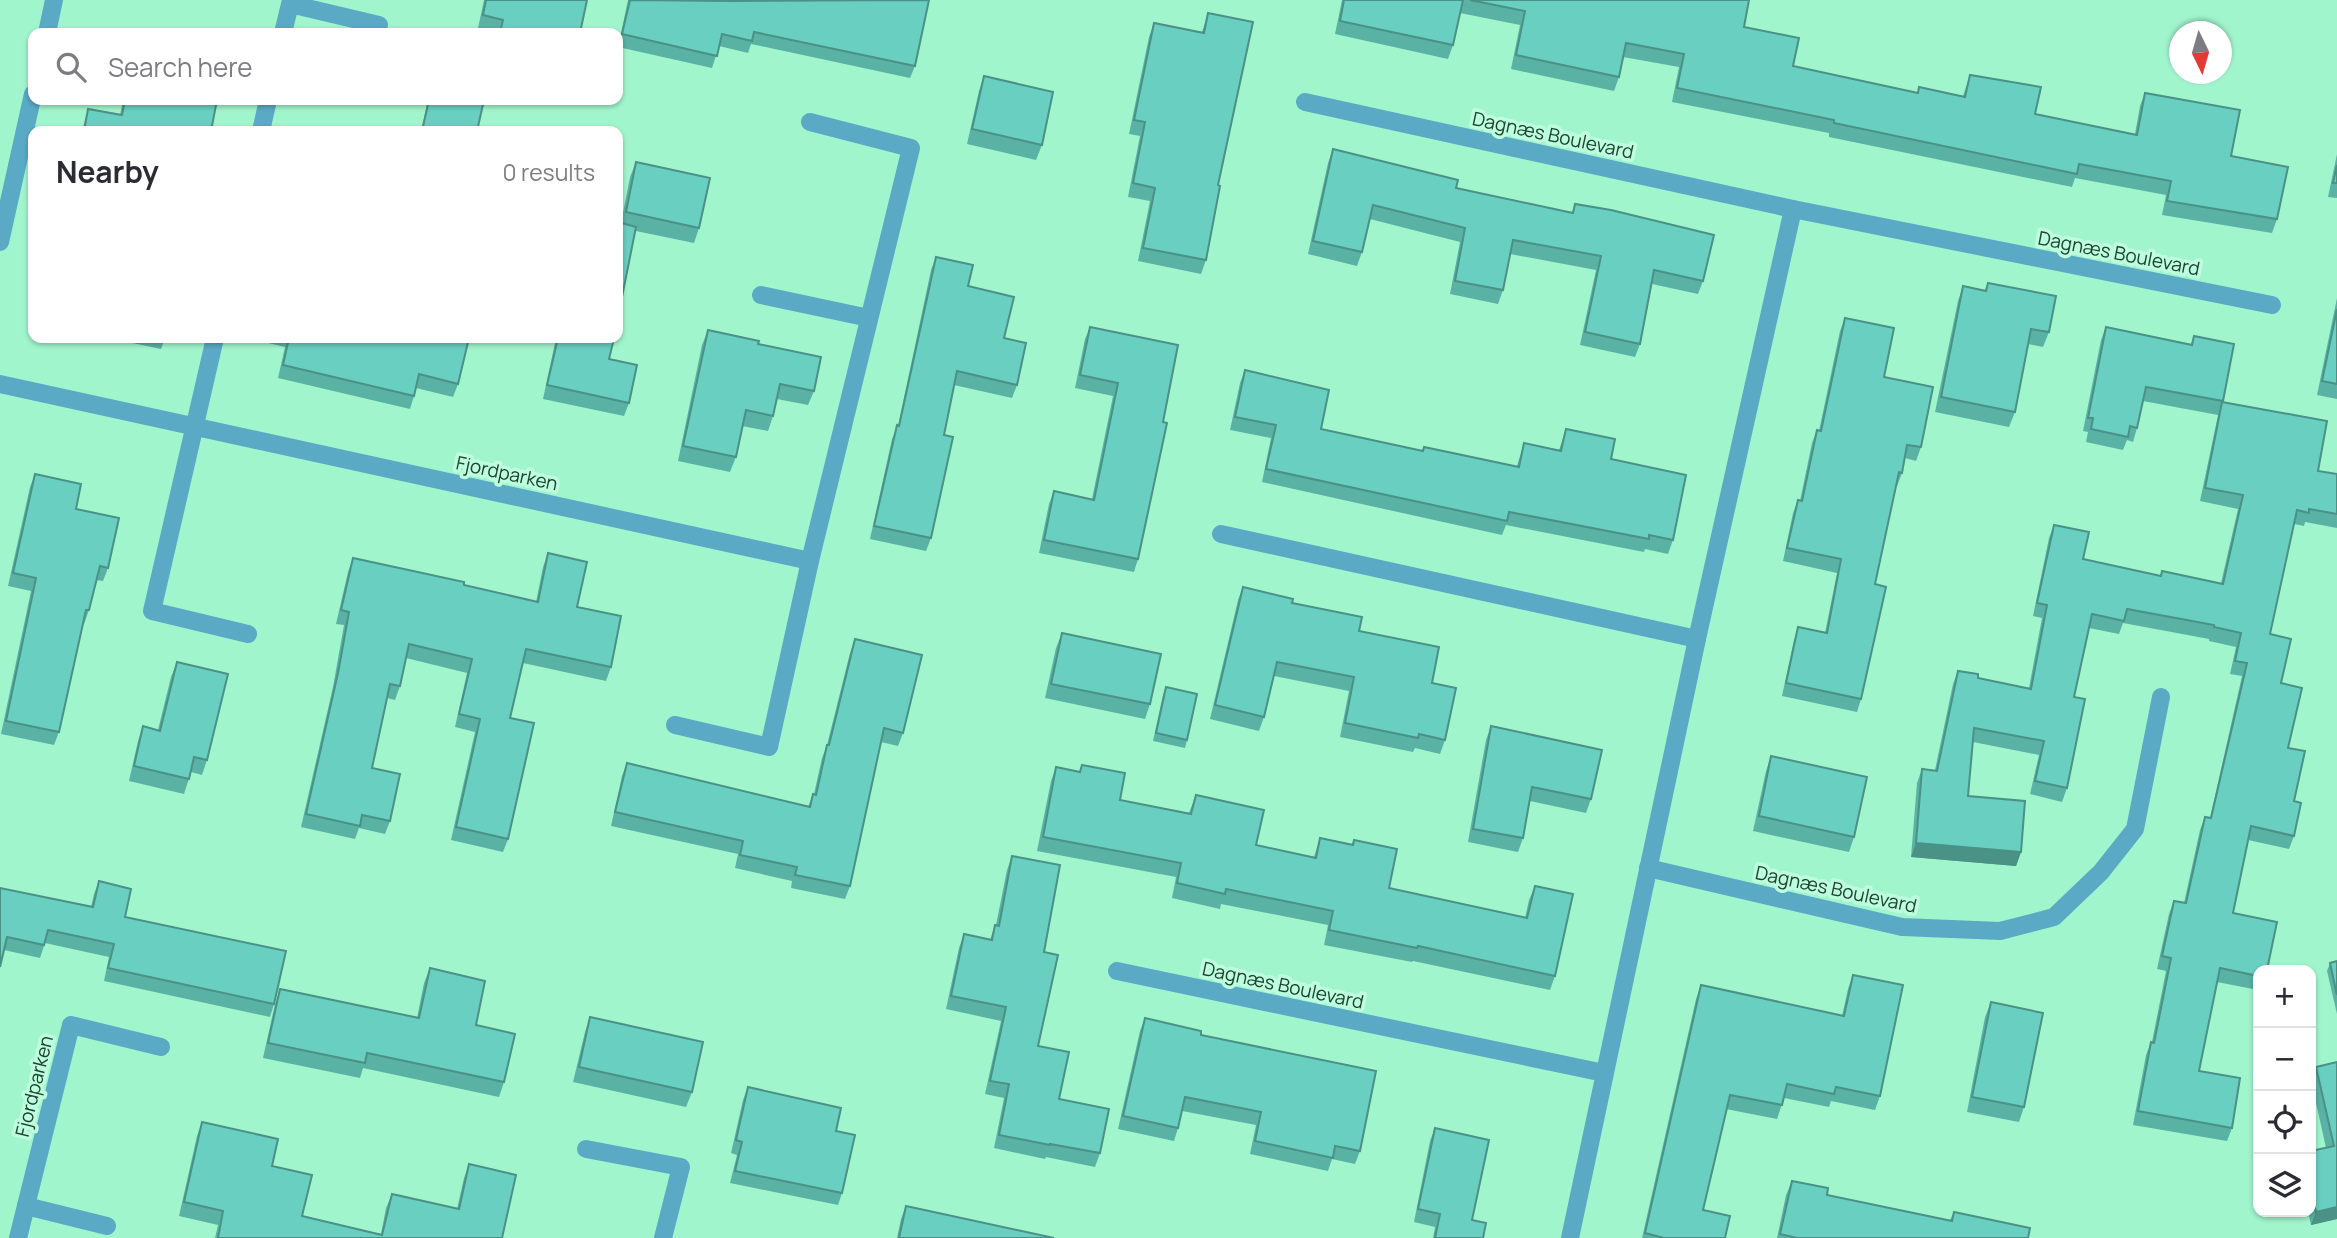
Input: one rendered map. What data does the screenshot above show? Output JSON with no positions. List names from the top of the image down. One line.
{"streets":{"street":["Dagnæs Boulevard","Fjordparken"]},"north":"bottom","page":{"search":"Search here","heading":["Nearby","0 results"],"map_buttons":["+","−"]}}
